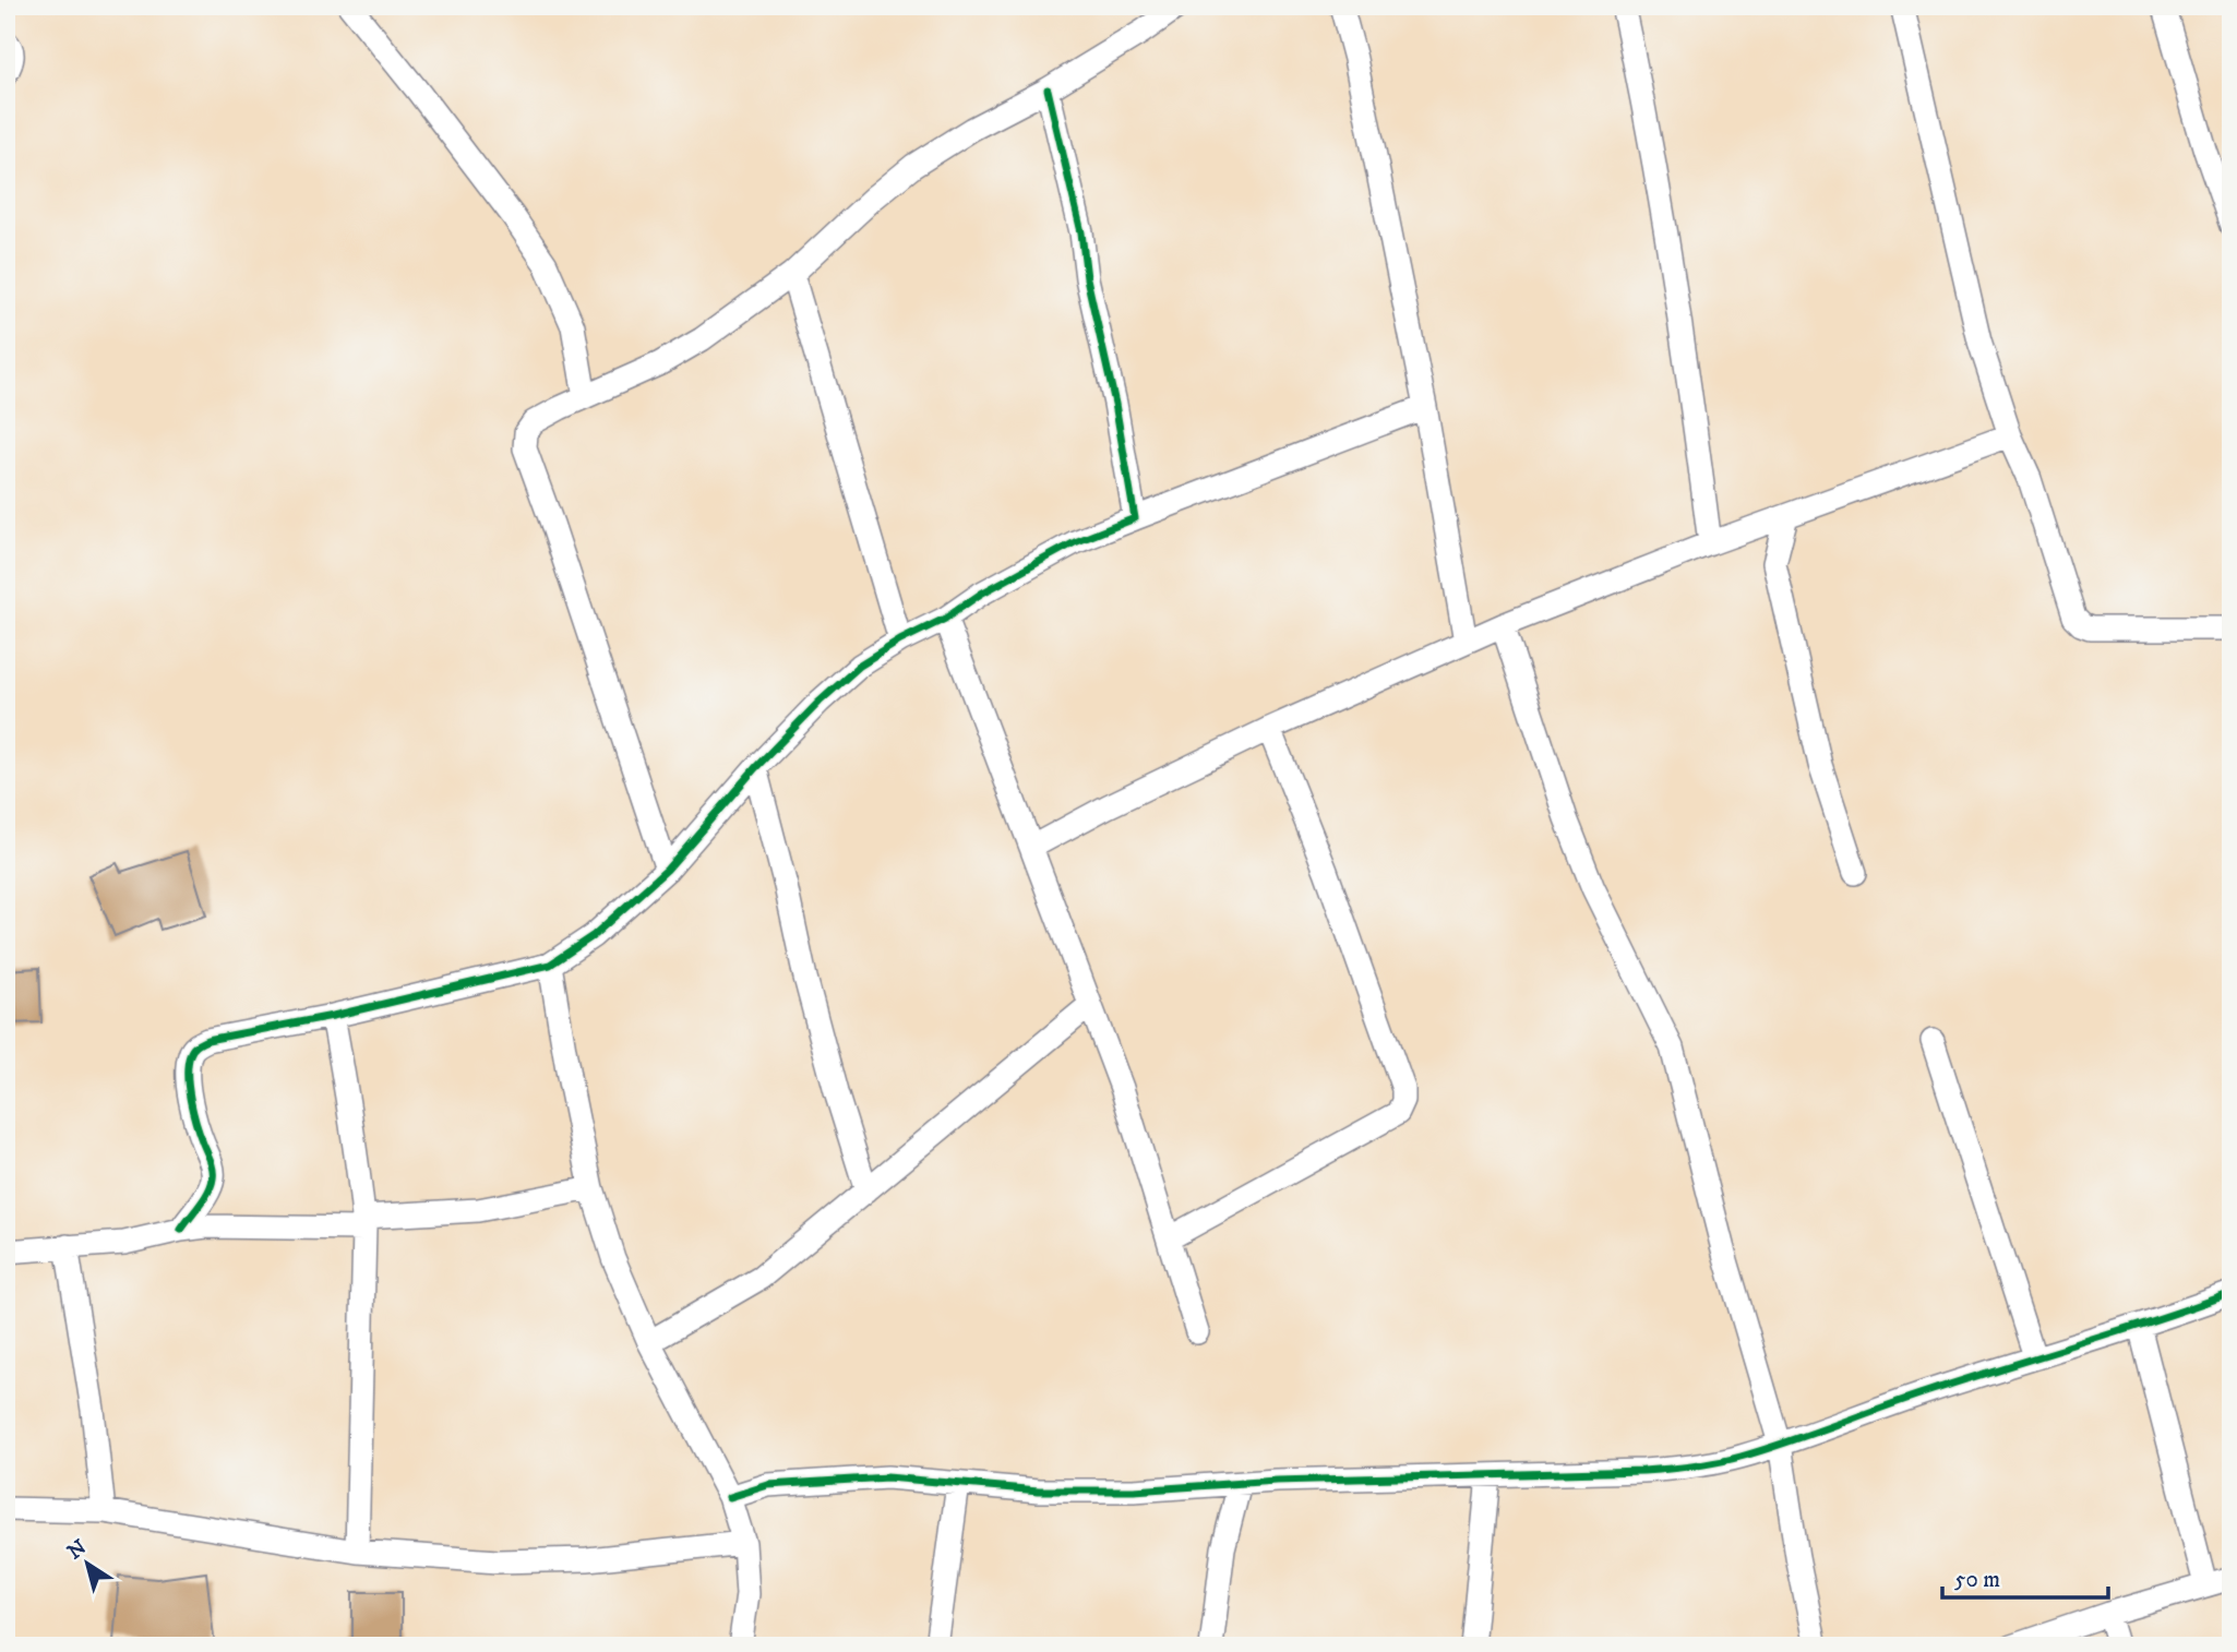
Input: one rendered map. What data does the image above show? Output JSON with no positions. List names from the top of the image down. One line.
{"scale_bar":"50 m","north":"top left"}
